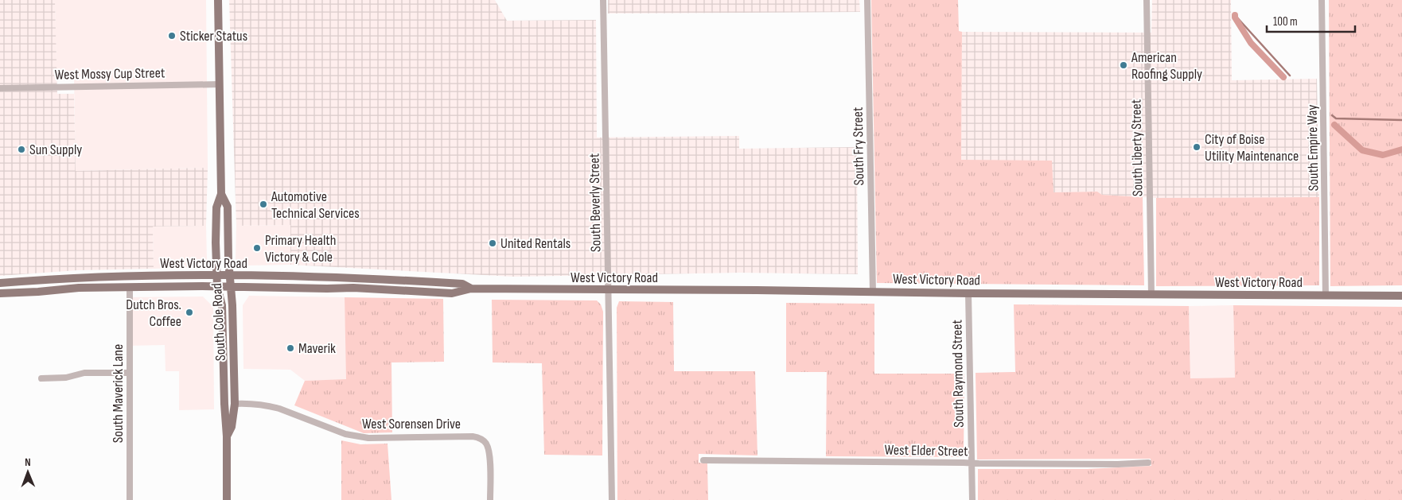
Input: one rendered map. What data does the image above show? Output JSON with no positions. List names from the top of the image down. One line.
{"streets":{"main road":["West Victory Road","South Cole Road"],"street":["West Mossy Cup Street","South Fry Street","South Liberty Street","South Empire Way","South Beverly Street","South Raymond Street","South Maverick Lane","West Sorensen Drive","West Elder Street"]},"crossings":[["West Mossy Cup Street","South Cole Road"],["South Fry Street","West Victory Road"],["South Liberty Street","West Victory Road"],["South Empire Way","West Victory Road"],["South Beverly Street","West Victory Road"],["West Victory Road","South Cole Road"],["West Victory Road","South Raymond Street"],["West Victory Road","South Maverick Lane"],["South Cole Road","West Sorensen Drive"],["South Raymond Street","West Elder Street"]],"places":["Sticker Status","American Roofing Supply","City of Boise Utility Maintenance","Sun Supply","Automotive Technical Services","United Rentals","Primary Health Victory & Cole","Dutch Bros. Coffee","Maverik"],"scale_bar":"100 m","north":"top"}
